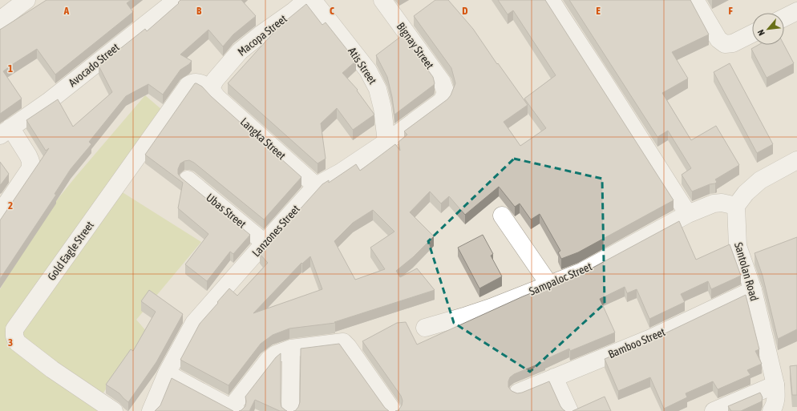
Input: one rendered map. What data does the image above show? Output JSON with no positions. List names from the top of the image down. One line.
{"streets":{"street":["Macopa Street","Bignay Street","Avocado Street","Atis Street","Langka Street","Ubas Street","Lanzones Street","Gold Eagle Street","Santolan Road","Sampaloc Street","Bamboo Street"]},"crossings":[["Macopa Street","Langka Street"],["Macopa Street","Gold Eagle Street"],["Bignay Street","Lanzones Street"],["Atis Street","Lanzones Street"],["Langka Street","Lanzones Street"],["Langka Street","Gold Eagle Street"],["Ubas Street","Lanzones Street"],["Santolan Road","Sampaloc Street"],["Santolan Road","Bamboo Street"]],"north":"bottom left","grid":{"columns":["A","B","C","D","E","F"],"rows":["1","2","3"]}}
